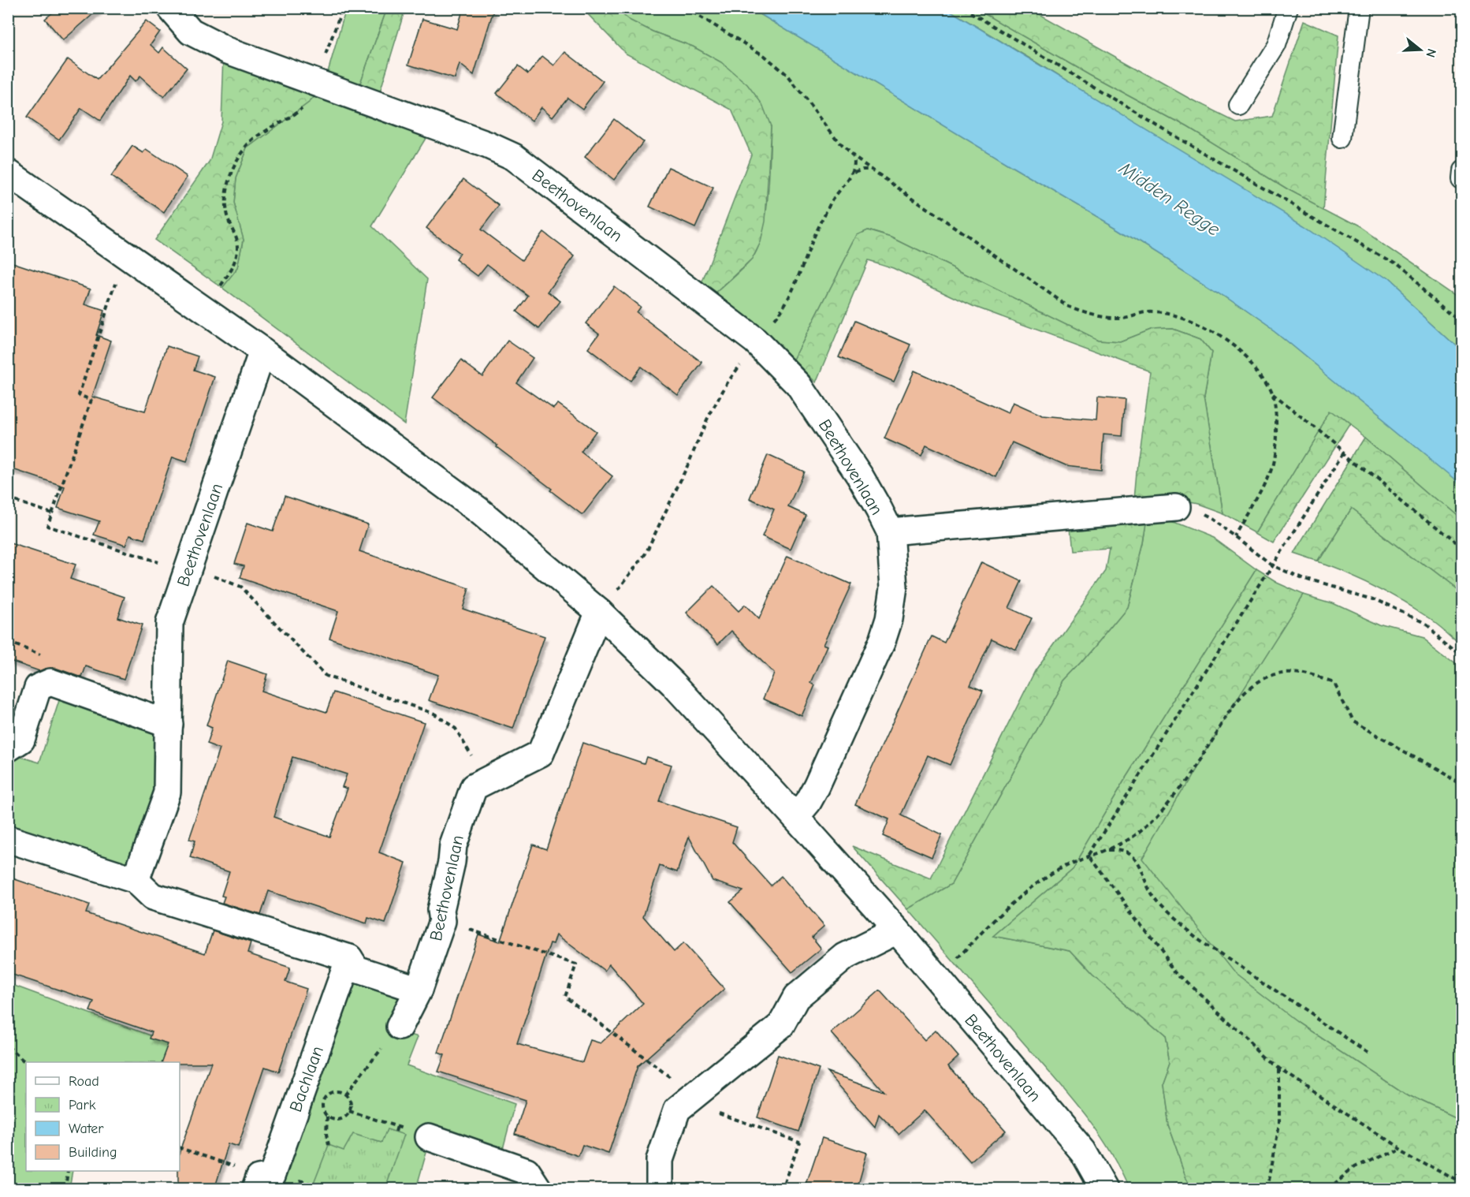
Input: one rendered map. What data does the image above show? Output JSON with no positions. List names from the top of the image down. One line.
{"streets":{"street":["Beethovenlaan","Bachlaan"]},"water":["Midden Regge"],"legend":["Road","Park","Water","Building"],"north":"right"}
